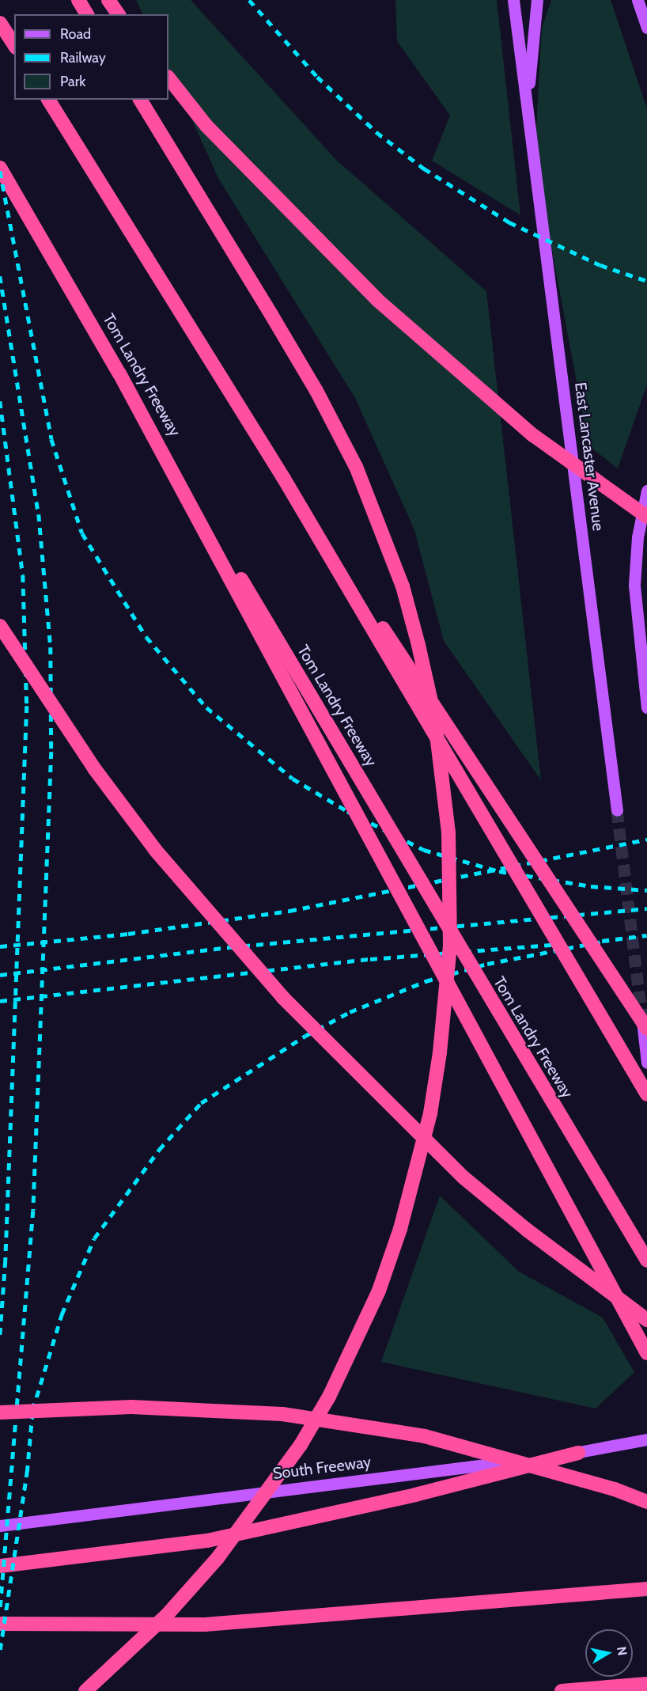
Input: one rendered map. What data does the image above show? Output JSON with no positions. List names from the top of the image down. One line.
{"streets":{"highway":["Tom Landry Freeway"],"main road":["East Lancaster Avenue","South Freeway"]},"legend":["Road","Railway","Park"],"north":"right"}
